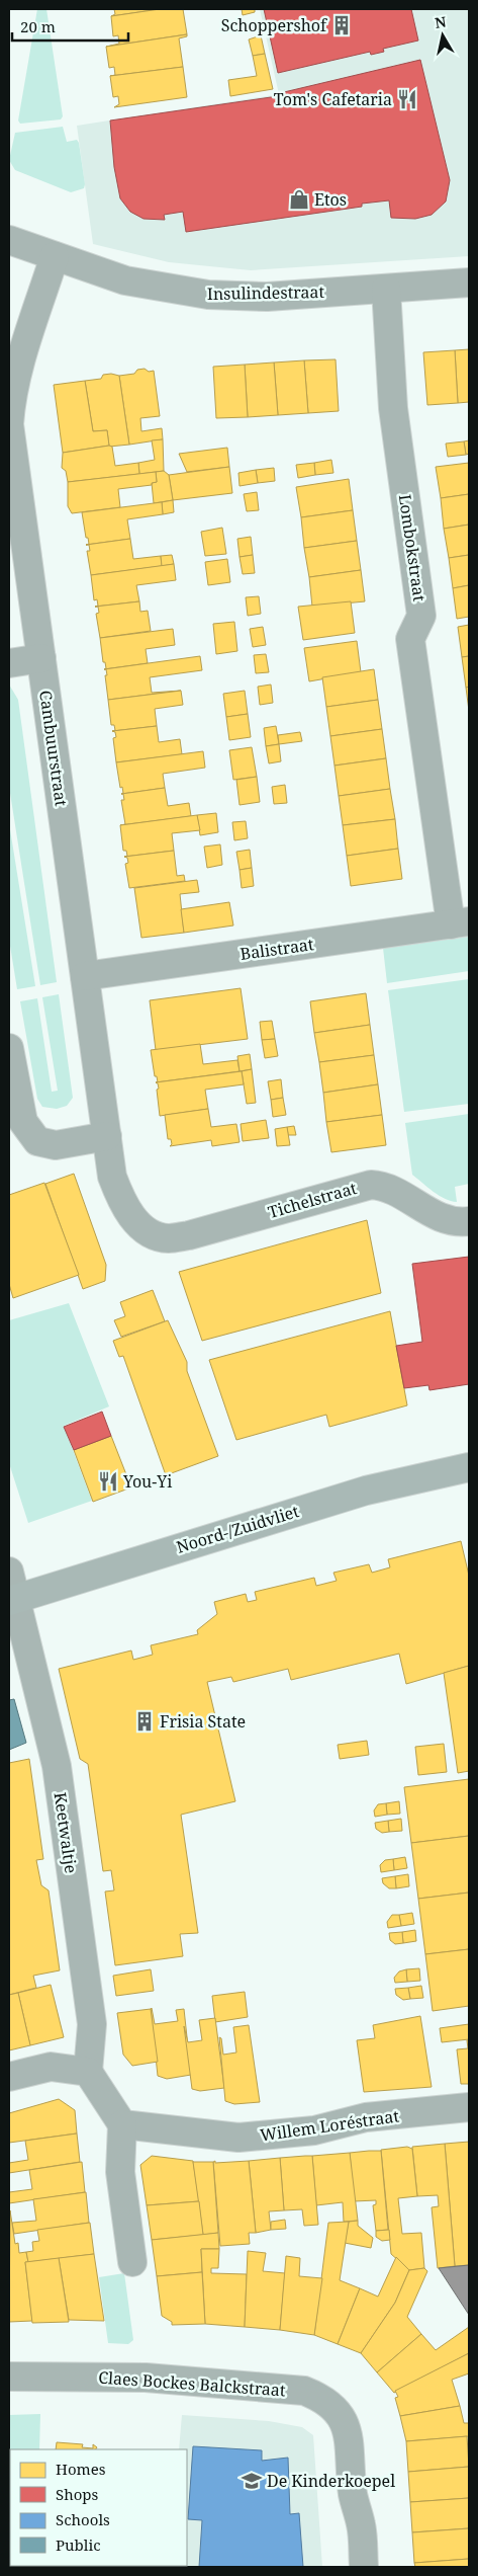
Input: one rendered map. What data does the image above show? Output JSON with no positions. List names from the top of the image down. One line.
{"streets":{"main road":["Noord-/Zuidvliet"],"street":["Insulindestraat","Lombokstraat","Cambuurstraat","Balistraat","Tichelstraat","Keetwaltje","Willem Loréstraat","Claes Bockes Balckstraat"]},"crossings":[["Insulindestraat","Lombokstraat"],["Insulindestraat","Cambuurstraat"],["Lombokstraat","Balistraat"],["Cambuurstraat","Balistraat"],["Cambuurstraat","Tichelstraat"],["Noord-/Zuidvliet","Keetwaltje"]],"places":{"building":["Schoppershof","Frisia State"],"restaurant":["Tom's Cafetaria","You-Yi"],"shop":["Etos"],"school or university":["De Kinderkoepel"]},"legend":["Homes","Shops","Schools","Public"],"scale_bar":"20 m","north":"top"}
